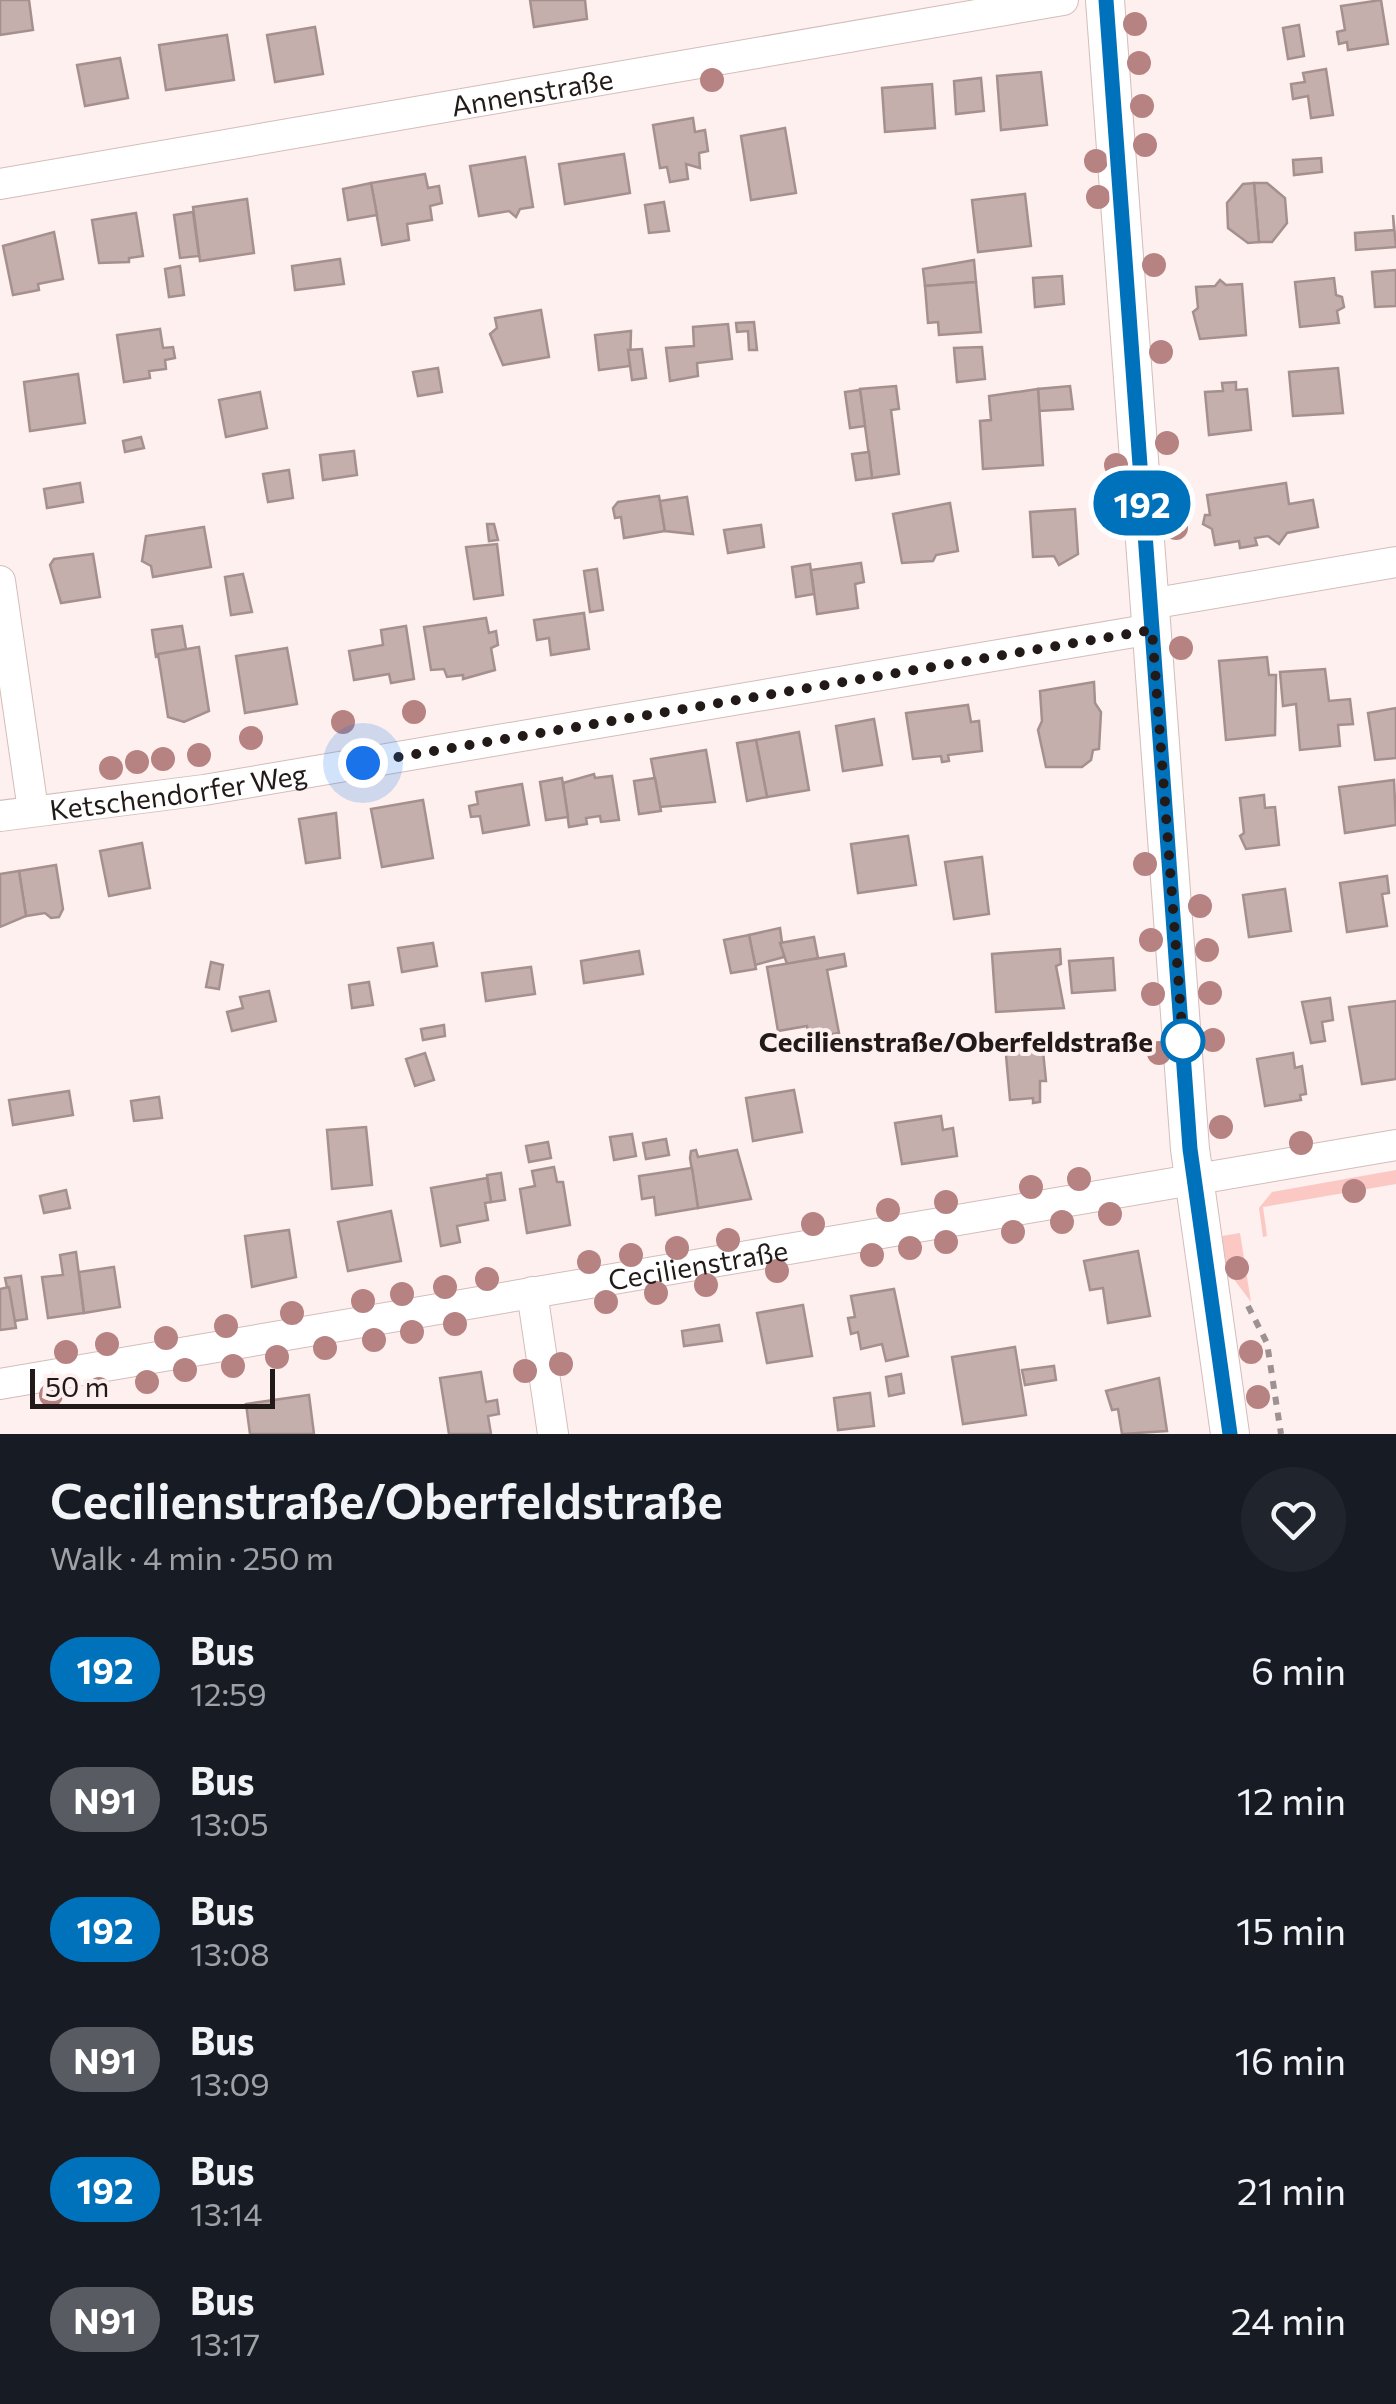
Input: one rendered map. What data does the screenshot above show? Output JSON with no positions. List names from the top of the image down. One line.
{"streets":{"street":["Annenstraße","Ketschendorfer Weg","Cecilienstraße"]},"places":["Cecilienstraße/Oberfeldstraße"],"lines":["bus line 192"],"scale_bar":"50 m","page":{"on_map":"192","scale":"50 m","heading":["Cecilienstraße/Oberfeldstraße","Walk · 4 min · 250 m"],"list":[{"mark":"192","name":"Bus","note":"12:59","value":"6 min"},{"mark":"N91","name":"Bus","note":"13:05","value":"12 min"},{"mark":"192","name":"Bus","note":"13:08","value":"15 min"},{"mark":"N91","name":"Bus","note":"13:09","value":"16 min"},{"mark":"192","name":"Bus","note":"13:14","value":"21 min"},{"mark":"N91","name":"Bus","note":"13:17","value":"24 min"}]}}
